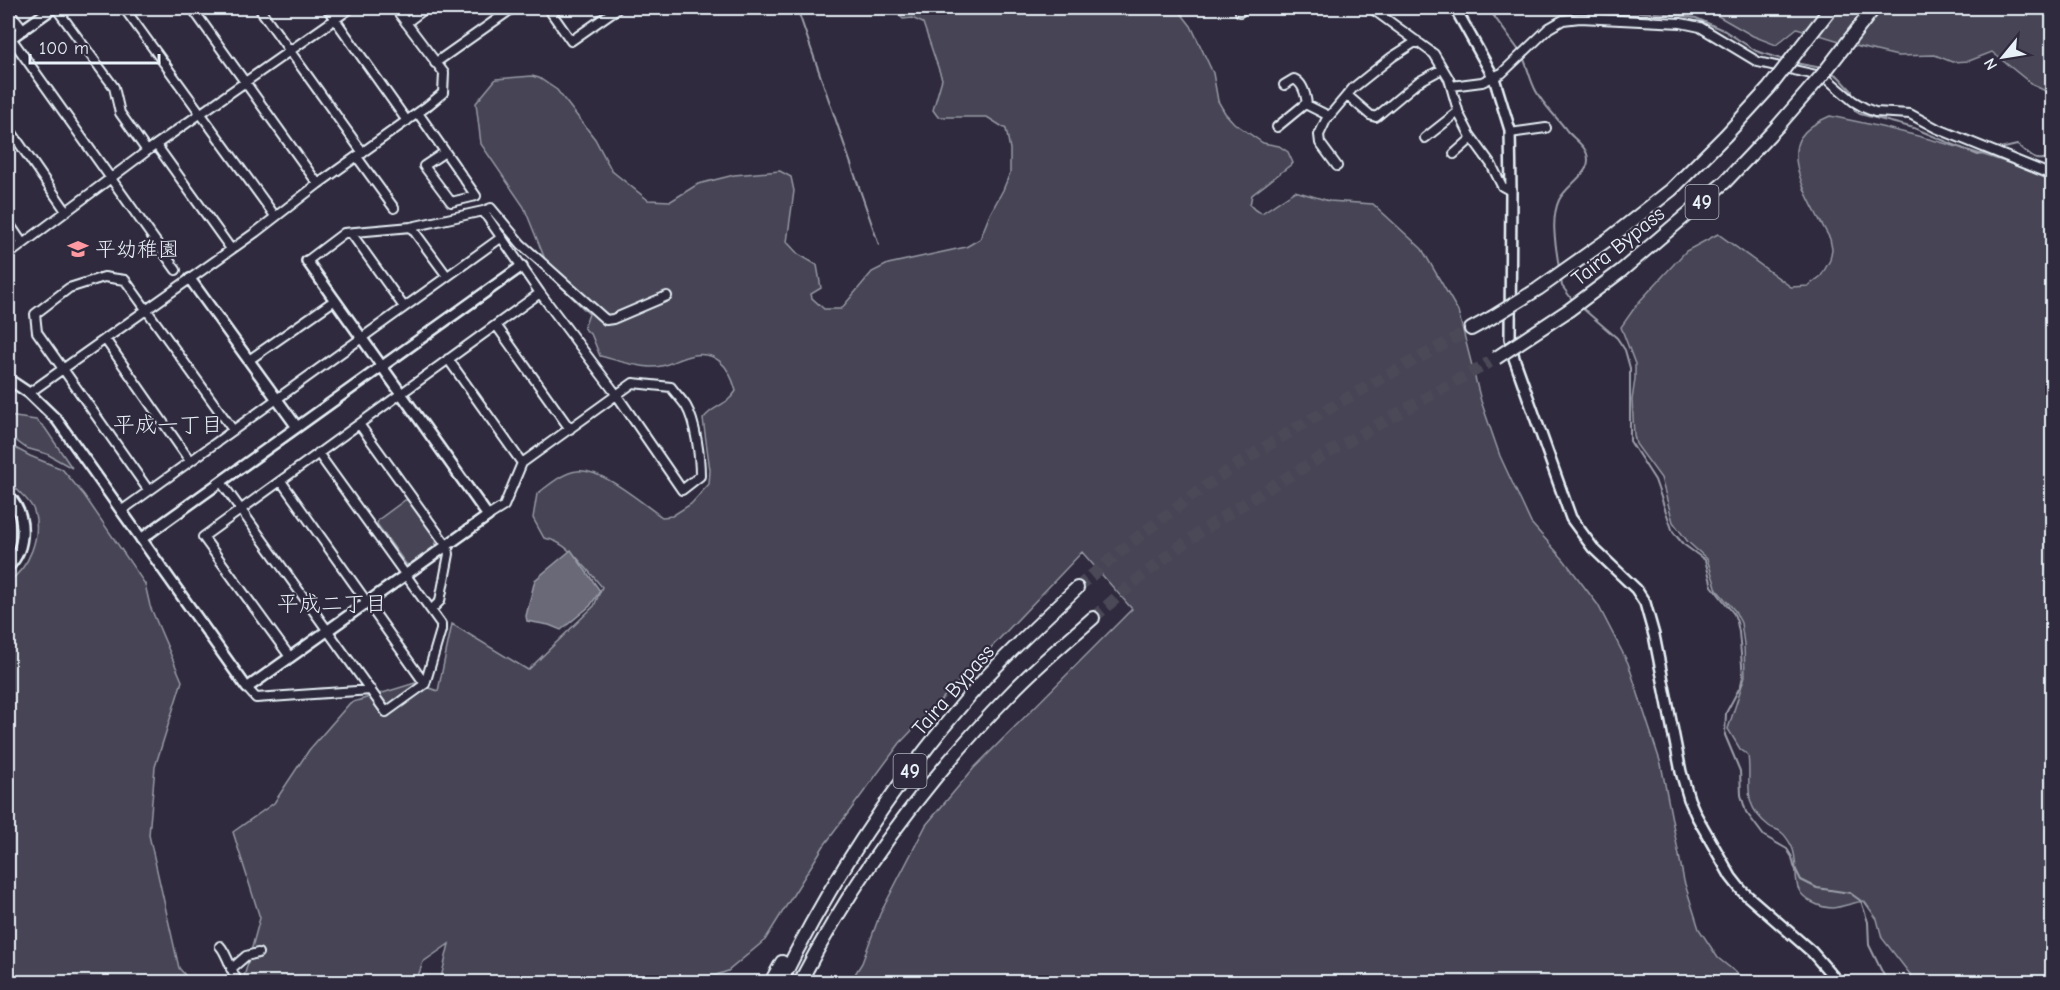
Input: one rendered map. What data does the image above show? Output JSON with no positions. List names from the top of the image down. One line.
{"streets":{"highway":["49","Taira Bypass"]},"districts":["平成一丁目","平成二丁目"],"places":{"school or university":["平幼稚園"]},"scale_bar":"100 m","north":"bottom left"}
